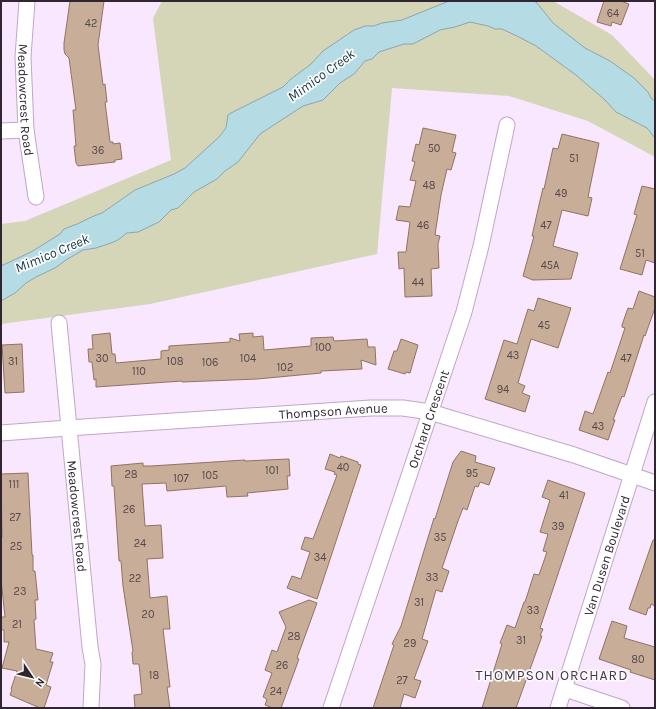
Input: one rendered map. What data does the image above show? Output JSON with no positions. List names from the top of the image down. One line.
{"streets":{"street":["Meadowcrest Road","Thompson Avenue","Orchard Crescent","Van Dusen Boulevard"]},"crossings":[["Meadowcrest Road","Thompson Avenue"],["Thompson Avenue","Orchard Crescent"],["Thompson Avenue","Van Dusen Boulevard"]],"districts":["THOMPSON ORCHARD"],"water":["Mimico Creek"],"house_numbers":["64","42","50","36","51","48","49","46","47","51","45A","44","45","100","43","30","104","47","31","108","106","102","110","94","43","40","101","95","28","105","107","111","41","26","27","39","35","24","25","34","33","22","23","31","33","20","21","28","31","29","80","26","18","27","24"],"north":"bottom right"}
